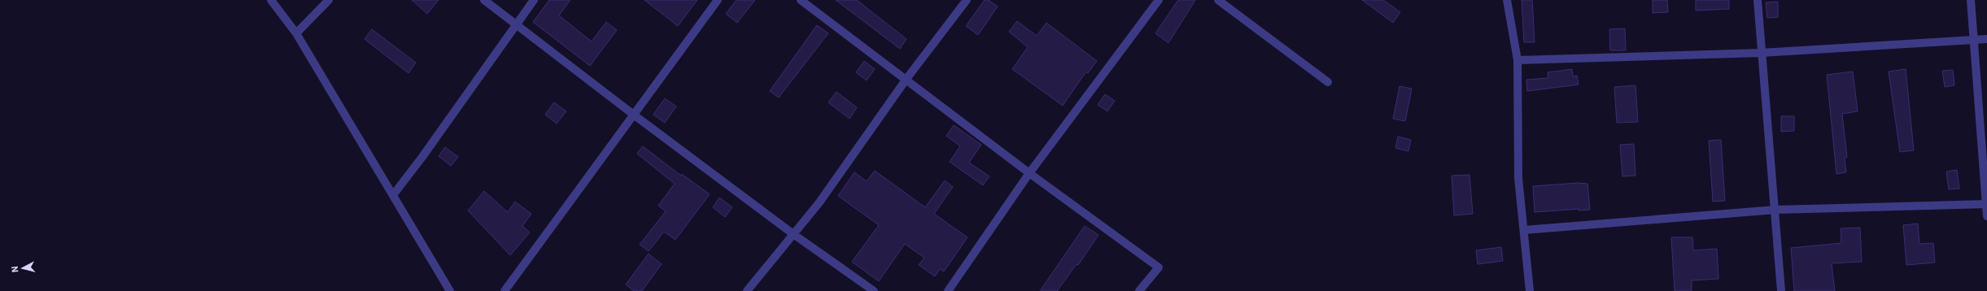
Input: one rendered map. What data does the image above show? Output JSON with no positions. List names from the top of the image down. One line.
{"north":"left"}
